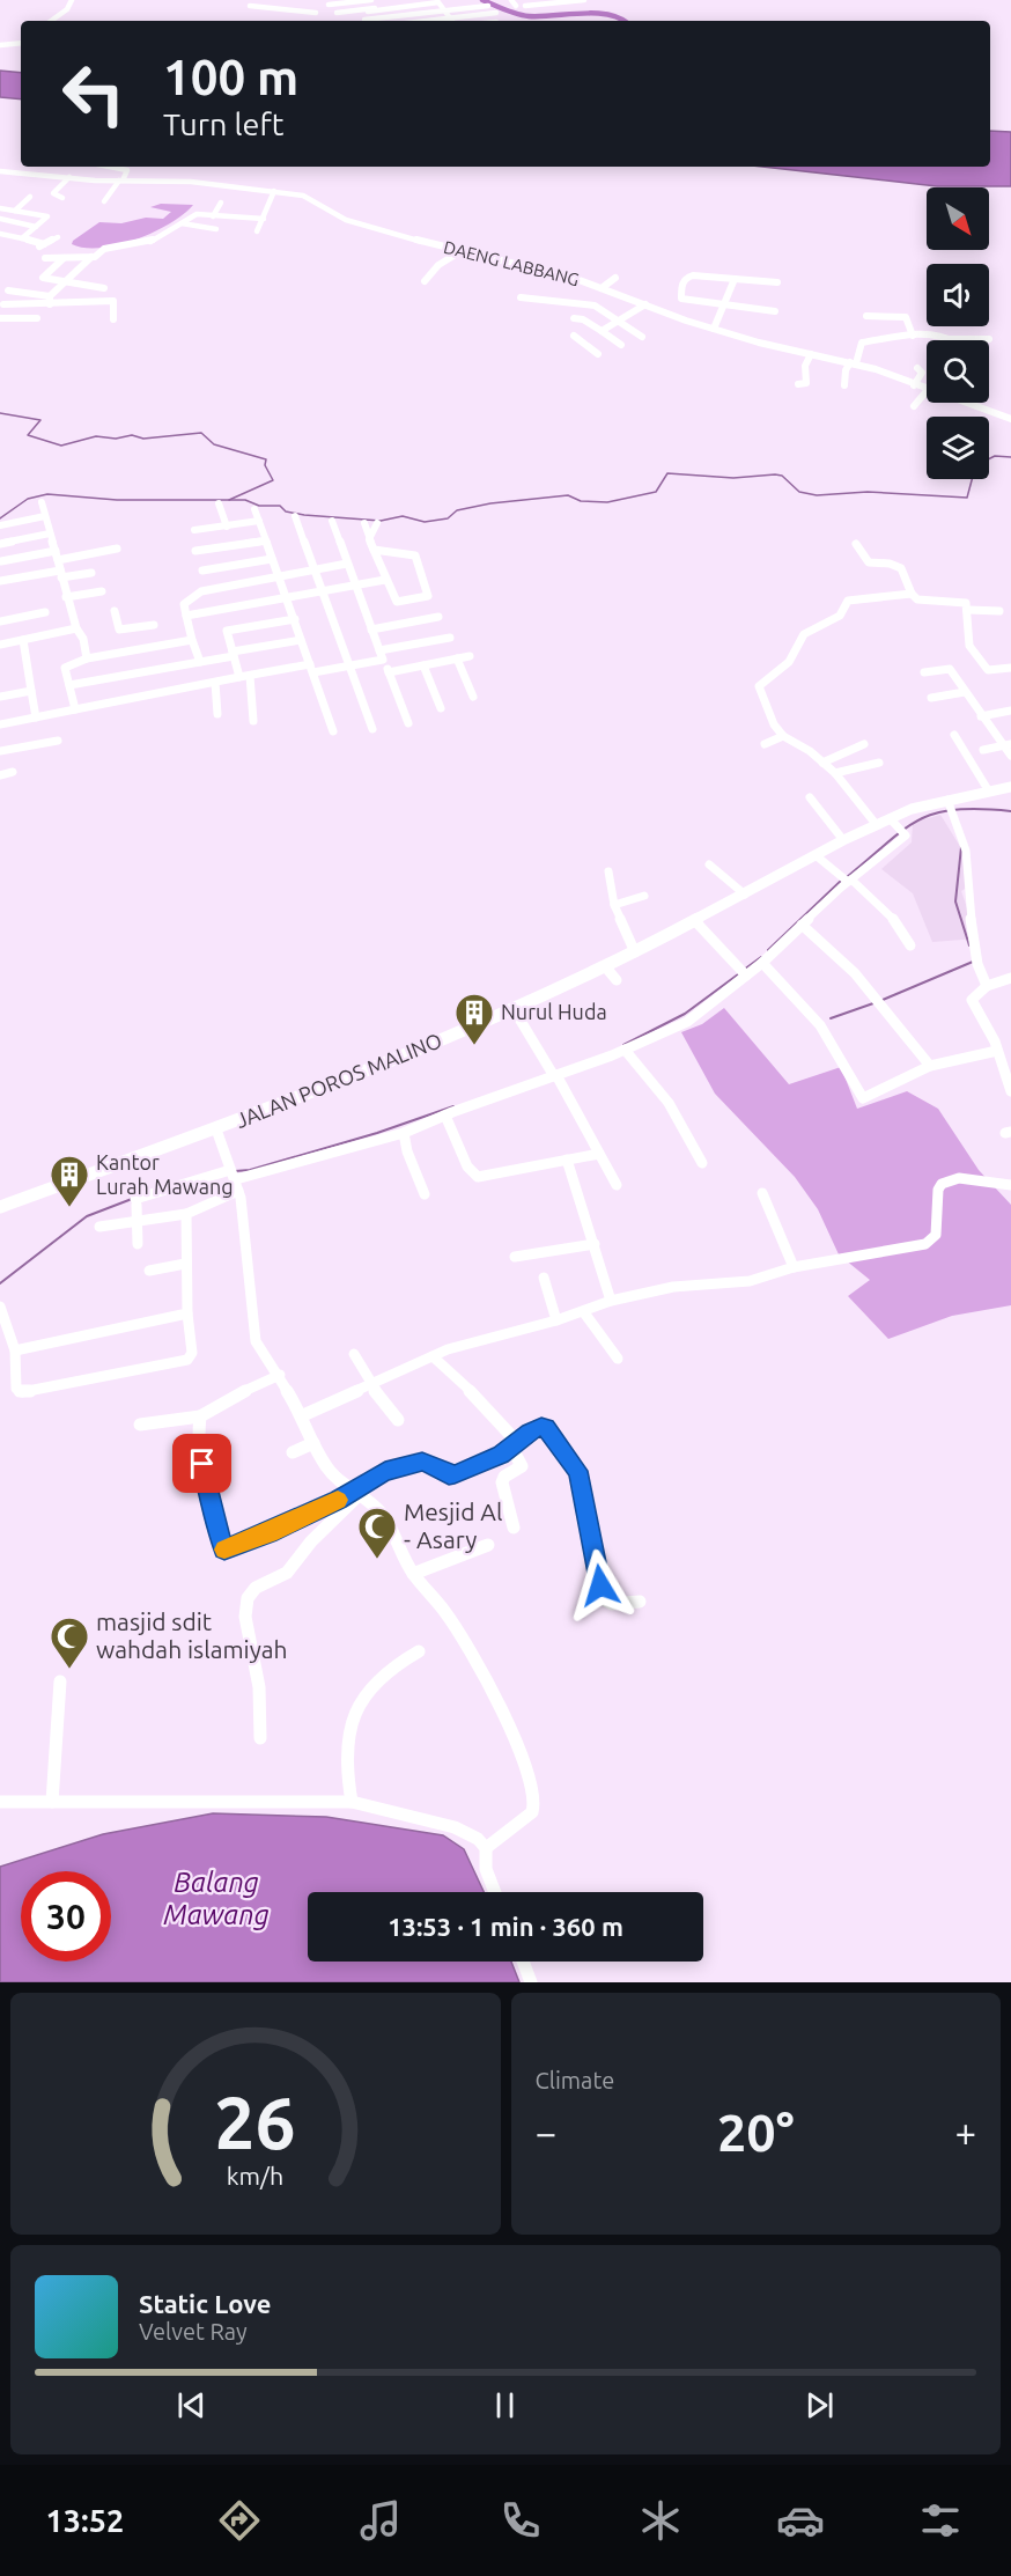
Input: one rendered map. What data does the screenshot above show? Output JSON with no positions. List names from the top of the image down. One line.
{"streets":{"main road":["JALAN POROS MALINO"],"street":["DAENG LABBANG"]},"water":["Balang Mawang"],"places":{"building":["Nurul Huda","Kantor Lurah Mawang"],"mosque":["Mesjid Al - Asary","masjid sdit wahdah islamiyah"]},"north":"bottom right","page":{"turn":["100 m","Turn left"],"limit":"30","trip":"13:53 · 1 min · 360 m","tile":"Climate","heat":["−","20°","+"],"song":["Static Love","Velvet Ray"],"tabs":"13:52","gauge":["26","km/h"]}}
